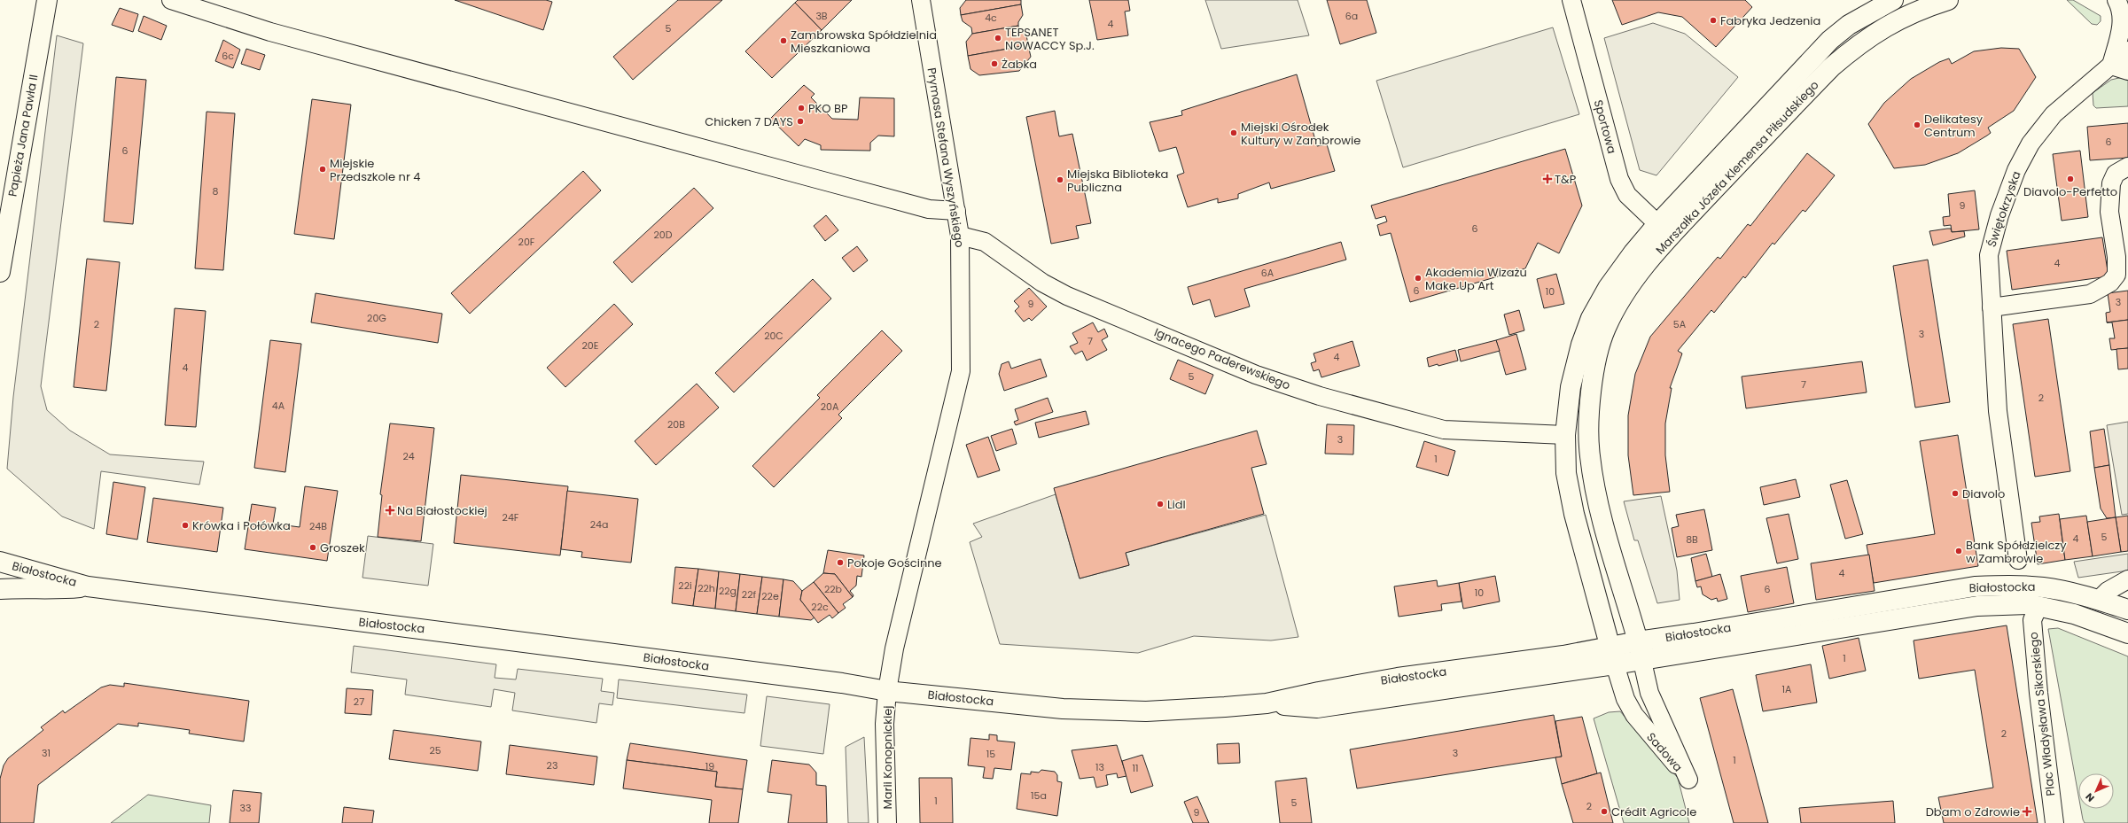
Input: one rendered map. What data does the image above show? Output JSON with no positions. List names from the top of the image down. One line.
{"streets":{"main road":["Papieża Jana Pawła II","Marszałka Józefa Klemensa Piłsudskiego","Białostocka","Sadowa"],"street":["Sportowa","Prymasa Stefana Wyszyńskiego","Świętokrzyska","Ignacego Paderewskiego","Plac Władysława Sikorskiego","Marii Konopnickiej"]},"crossings":[["Sportowa","Marszałka Józefa Klemensa Piłsudskiego"],["Prymasa Stefana Wyszyńskiego","Ignacego Paderewskiego"],["Prymasa Stefana Wyszyńskiego","Białostocka"],["Prymasa Stefana Wyszyńskiego","Marii Konopnickiej"],["Marszałka Józefa Klemensa Piłsudskiego","Ignacego Paderewskiego"],["Marszałka Józefa Klemensa Piłsudskiego","Białostocka"],["Marszałka Józefa Klemensa Piłsudskiego","Sadowa"],["Białostocka","Plac Władysława Sikorskiego"],["Białostocka","Sadowa"],["Białostocka","Marii Konopnickiej"]],"places":{"other":["Fabryka Jedzenia","TEPSANET NOWACCY Sp.J.","Zambrowska Spółdzielnia Mieszkaniowa","Żabka","PKO BP","Chicken 7 DAYS","Delikatesy Centrum","Miejski Ośrodek Kultury w Zambrowie","Miejskie Przedszkole nr 4","Diavolo-Perfetto","Miejska Biblioteka Publiczna","Akademia Wizażu Make Up Art","Diavolo","Lidl","Krówka i Połówka","Groszek","Bank Spółdzielczy w Zambrowie","Pokoje Gościnne","Crédit Agricole"],"health":["T&P","Na Białostockiej","Dbam o Zdrowie"]},"house_numbers":["3B","6a","4c","4","5","6c","6","6","8","9","6","20D","20F","4","6A","6","10","3","9","20G","2","5A","3","20C","7","20E","4","4","5","7","2","4A","20A","20B","3","24","1","24F","24a","24B","5","4","8B","4","22i","22h","22b","6","22g","10","22f","22e","22c","1","1A","27","2","25","31","3","15","1","23","19","13","11","15a","1","5","2","33","9"],"north":"bottom left"}
